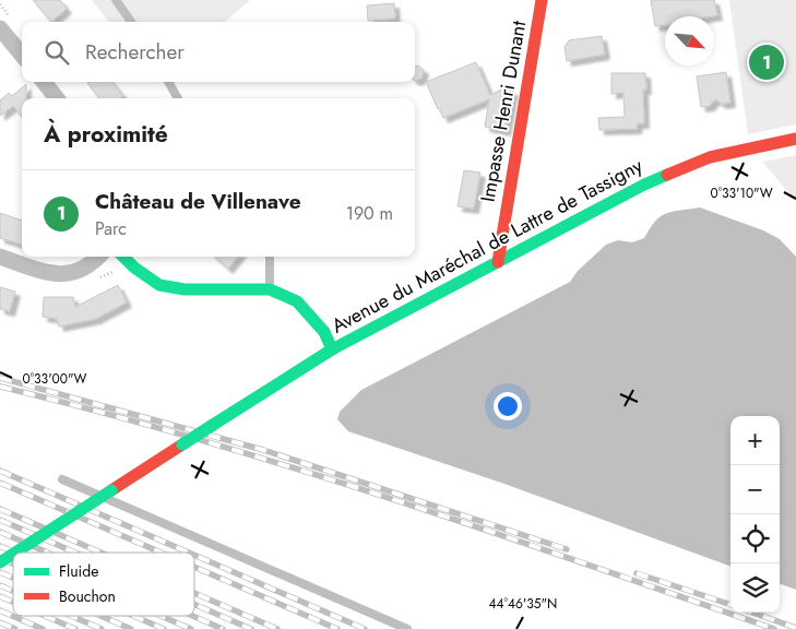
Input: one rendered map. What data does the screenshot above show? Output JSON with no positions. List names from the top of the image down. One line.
{"streets":{"street":["Impasse Henri Dunant","Avenue du Maréchal de Lattre de Tassigny"]},"crossings":[["Impasse Henri Dunant","Avenue du Maréchal de Lattre de Tassigny"]],"legend":["Fluide","Bouchon"],"north":"bottom right","page":{"search":"Rechercher","pins":"1","heading":"À proximité","list":[{"mark":"1","name":"Château de Villenave","note":"Parc","value":"190 m"}],"map_buttons":["+","−"]},"coordinates":["0°33'10\"W","0°33'00\"W","44°46'35\"N"]}
